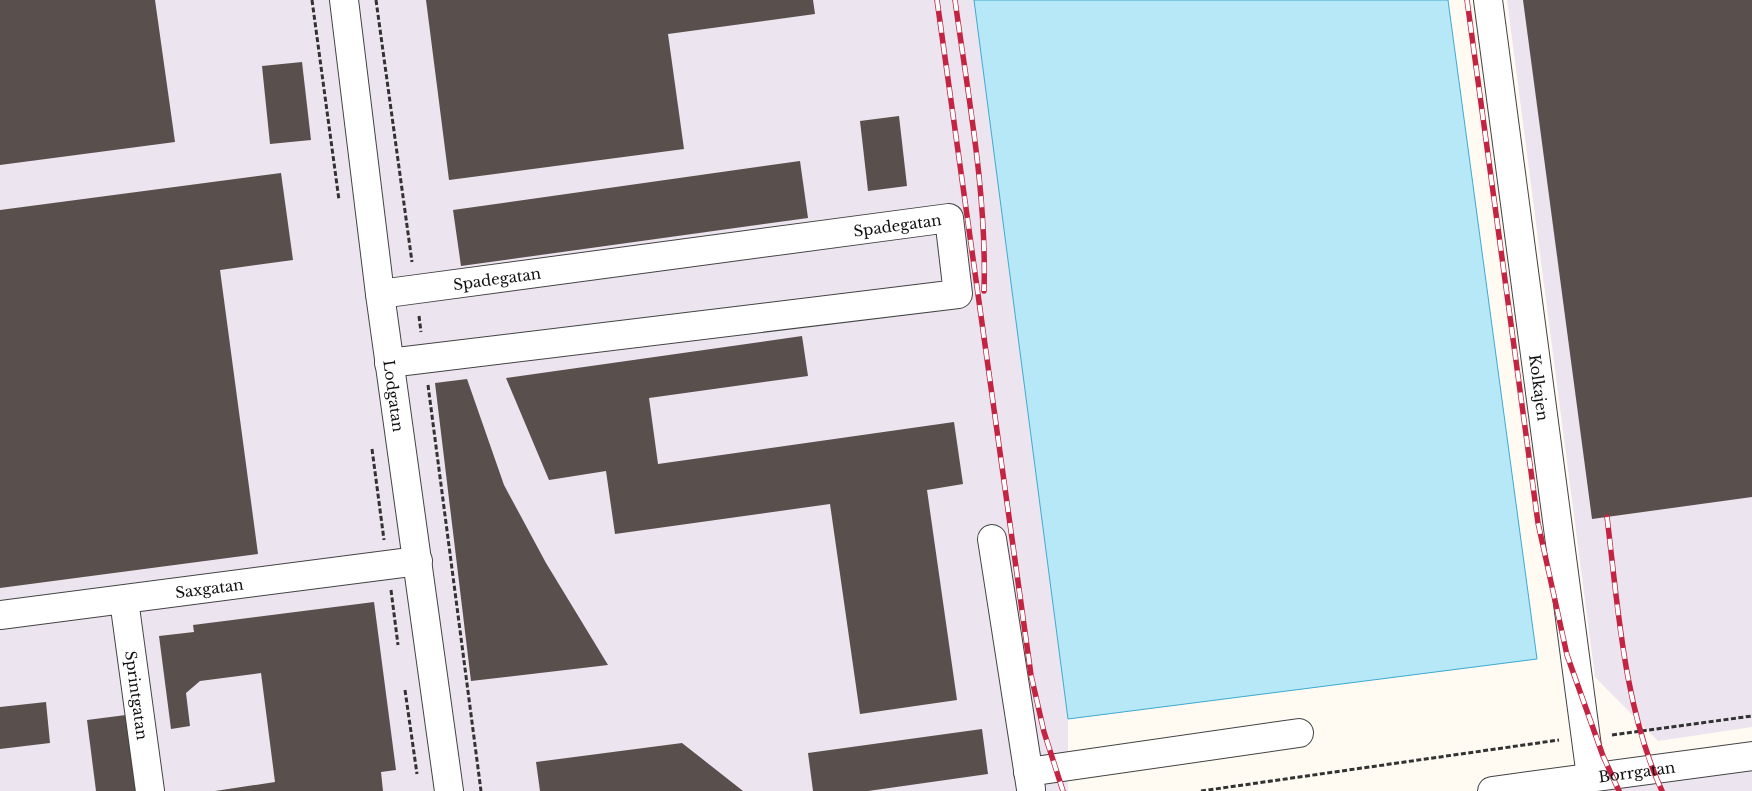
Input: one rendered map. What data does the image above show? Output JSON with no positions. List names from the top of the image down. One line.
{"streets":{"street":["Spadegatan","Kolkajen","Lodgatan","Saxgatan","Sprintgatan","Borrgatan"]},"crossings":[["Spadegatan","Lodgatan"],["Kolkajen","Borrgatan"],["Lodgatan","Saxgatan"],["Saxgatan","Sprintgatan"]]}
